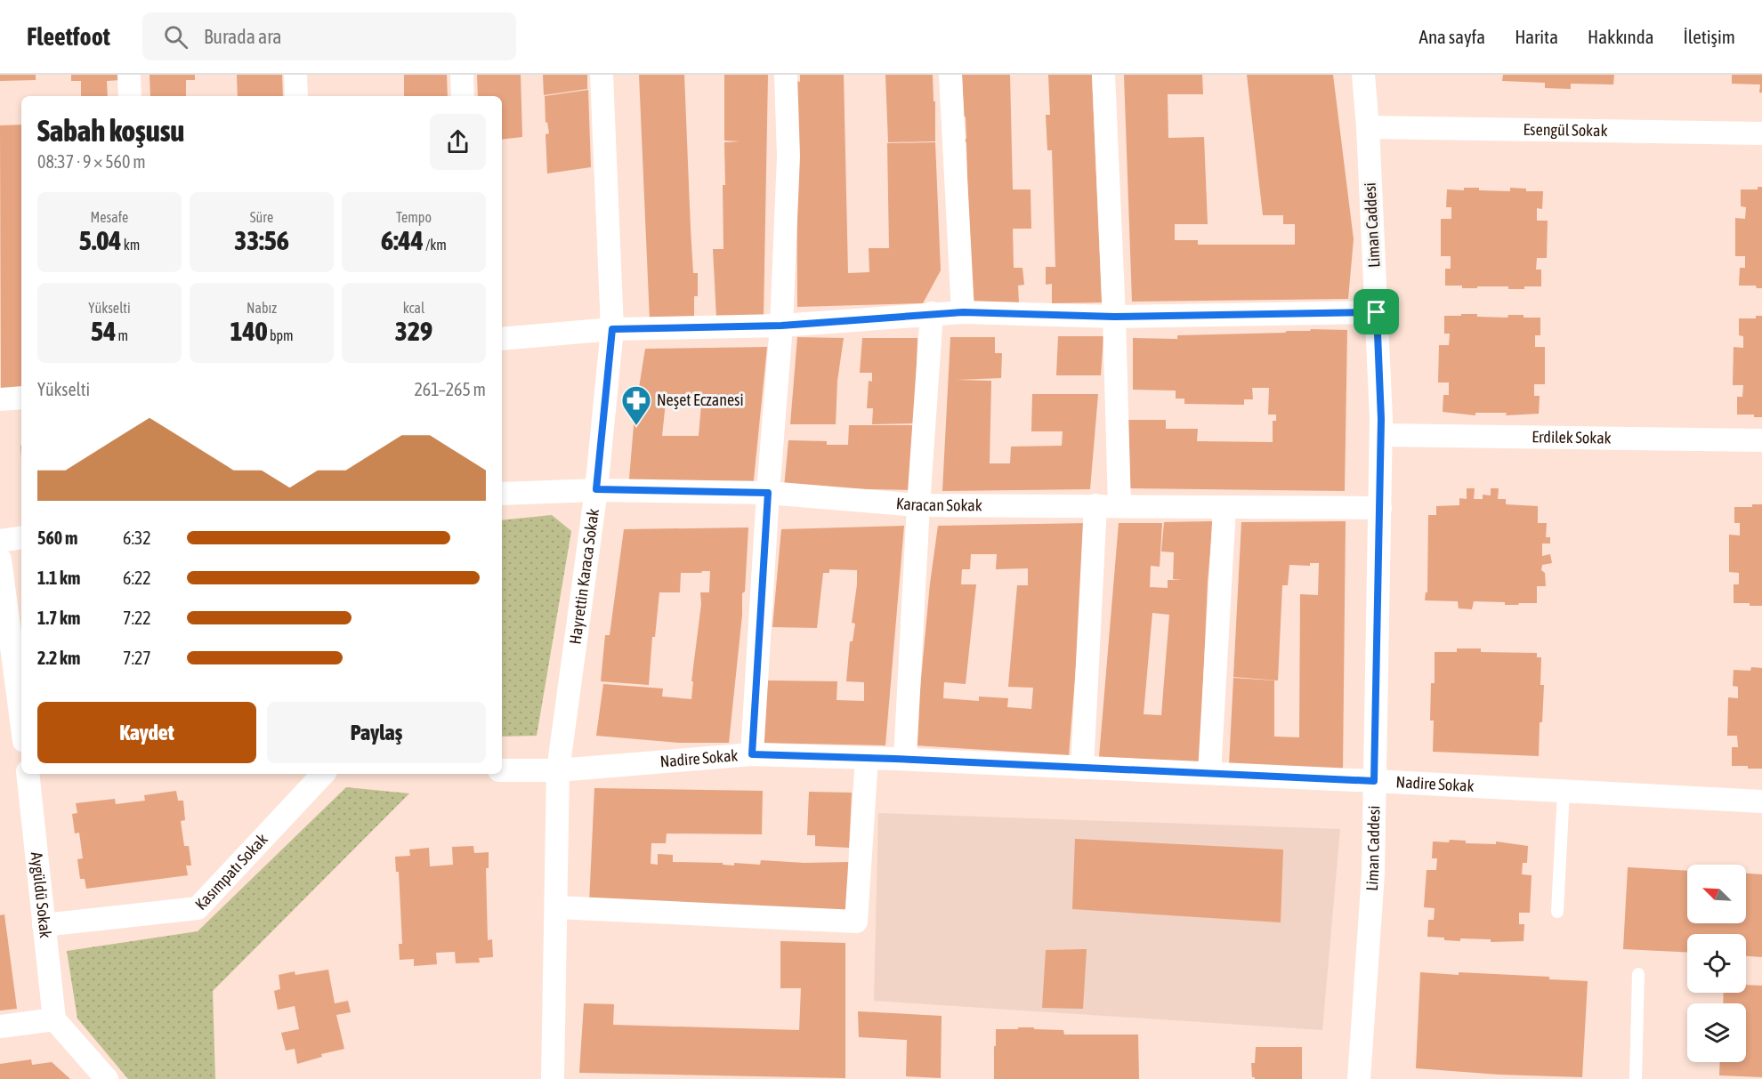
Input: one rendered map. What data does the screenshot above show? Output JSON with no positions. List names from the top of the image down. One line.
{"streets":{"street":["Esengül Sokak","Liman Caddesi","Erdilek Sokak","Karacan Sokak","Hayrettin Karaca Sokak","Nadire Sokak","Kasımpatı Sokak","Aygüldü Sokak"]},"crossings":[["Esengül Sokak","Liman Caddesi"],["Liman Caddesi","Erdilek Sokak"],["Liman Caddesi","Karacan Sokak"],["Liman Caddesi","Nadire Sokak"],["Karacan Sokak","Hayrettin Karaca Sokak"],["Hayrettin Karaca Sokak","Nadire Sokak"],["Kasımpatı Sokak","Aygüldü Sokak"]],"places":{"pharmacy":["Neşet Eczanesi"]},"north":"top left","page":{"header":"Fleetfoot","search":"Burada ara","nav":["Ana sayfa","Harita","Hakkında","İletişim"],"heading":["Sabah koşusu","08:37 · 9 × 560 m"],"stats":[["Mesafe","5.04 km"],["Süre","33:56"],["Tempo","6:44 /km"],["Yükselti","54 m"],["Nabız","140 bpm"],["kcal","329"]],"chart":["Yükselti","261–265 m"],"list":[{"name":"560 m","note":"6:32"},{"name":"1.1 km","note":"6:22"},{"name":"1.7 km","note":"7:22"},{"name":"2.2 km","note":"7:27"}],"buttons":["Kaydet","Paylaş"]}}
